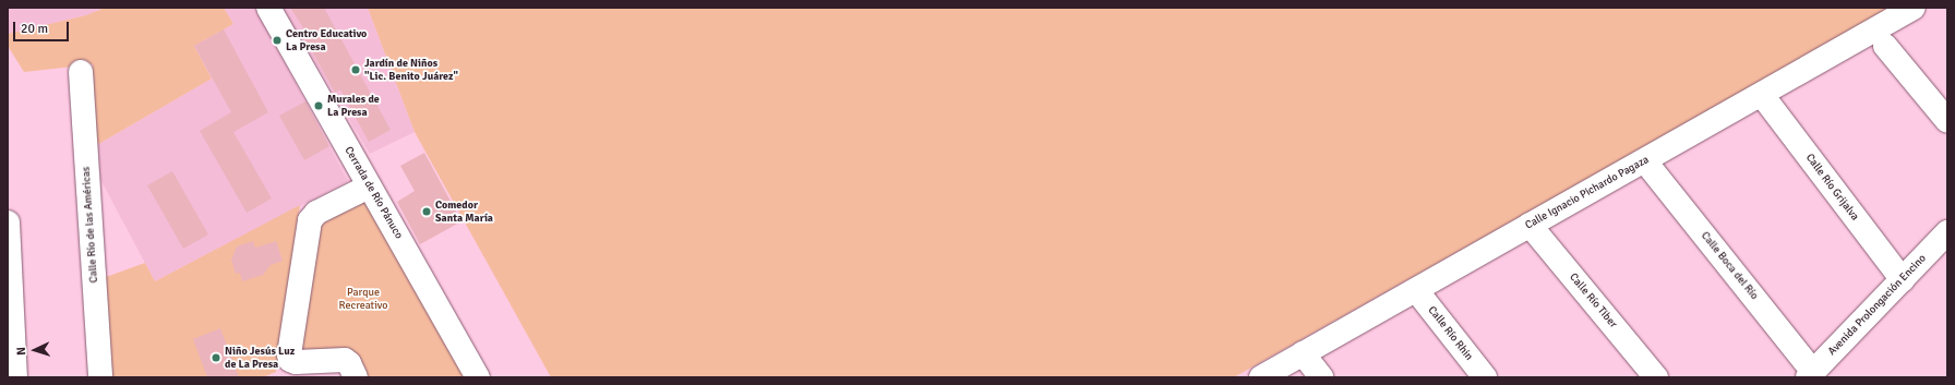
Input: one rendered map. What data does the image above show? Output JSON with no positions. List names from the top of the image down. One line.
{"streets":{"street":["Calle Río Grijalva","Cerrada de Río Pánuco","Calle Ignacio Pichardo Pagaza","Calle Río de las Américas","Calle Boca del Río","Calle Río Tiber","Avenida Prolongación Encino","Calle Río Rhin"]},"crossings":[["Calle Río Grijalva","Calle Ignacio Pichardo Pagaza"],["Calle Río Grijalva","Avenida Prolongación Encino"],["Calle Ignacio Pichardo Pagaza","Calle Boca del Río"],["Calle Ignacio Pichardo Pagaza","Calle Río Tiber"],["Calle Ignacio Pichardo Pagaza","Calle Río Rhin"],["Calle Boca del Río","Avenida Prolongación Encino"]],"parks":["Parque Recreativo"],"places":["Centro Educativo La Presa","Jardín de Niños \"Lic. Benito Juárez\"","Murales de La Presa","Comedor Santa María","Niño Jesús Luz de La Presa"],"scale_bar":"20 m","north":"left"}
